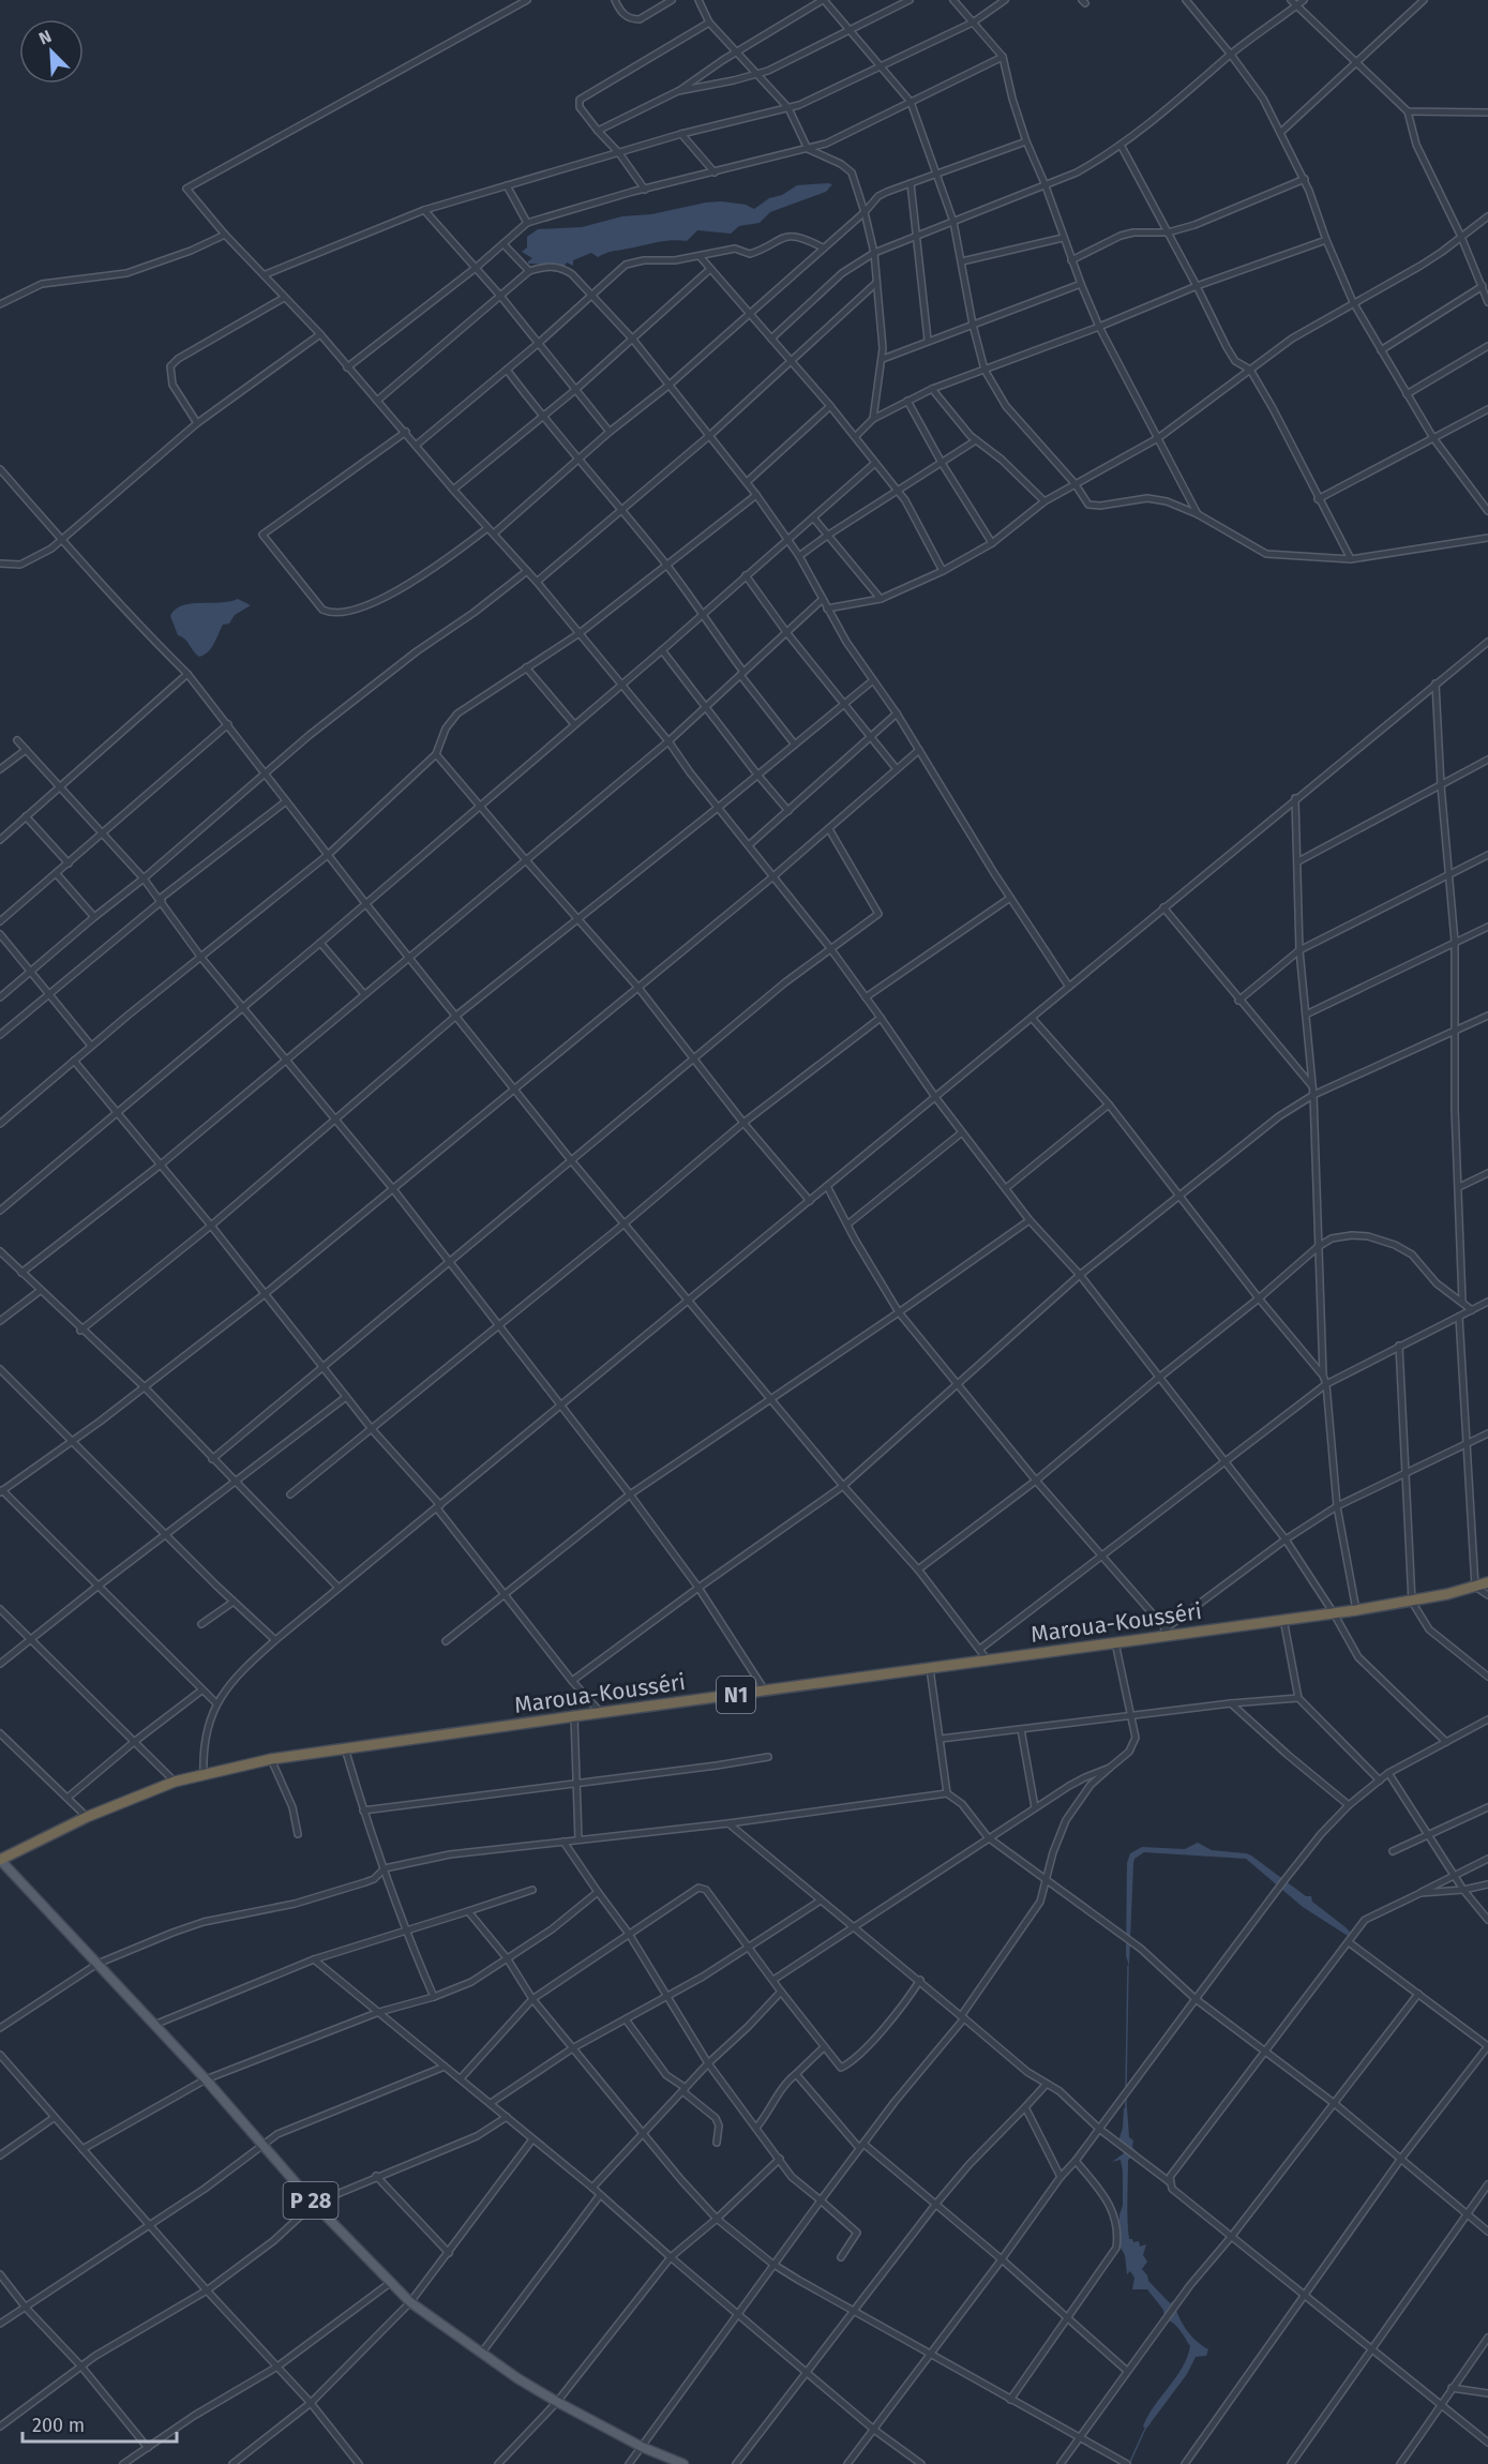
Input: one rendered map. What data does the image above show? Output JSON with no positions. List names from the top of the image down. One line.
{"streets":{"highway":["Maroua-Kousséri","N1"],"main road":["P 28"]},"crossings":[["Maroua-Kousséri","P 28"]],"scale_bar":"200 m","north":"top left"}
